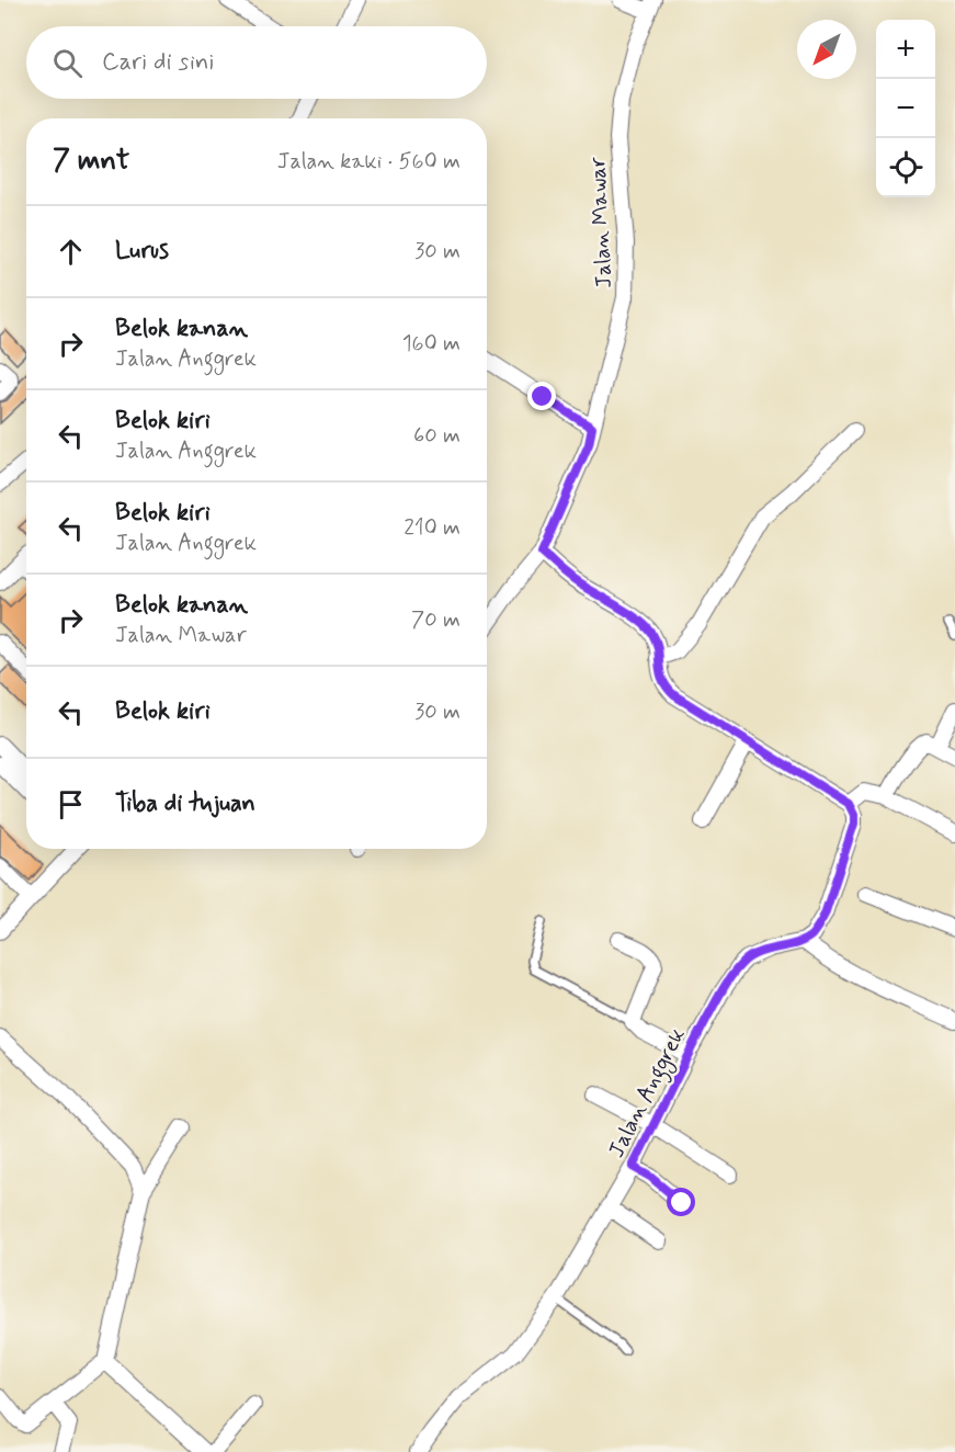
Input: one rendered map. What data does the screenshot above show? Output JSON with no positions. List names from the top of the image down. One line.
{"streets":{"street":["Jalan Mawar","Jalan Anggrek"]},"north":"bottom left","page":{"map_buttons":["+","−"],"search":"Cari di sini","heading":["7 mnt","Jalan kaki · 560 m"],"list":[["Lurus","30 m"],["Belok kanan","Jalan Anggrek","160 m"],["Belok kiri","Jalan Anggrek","60 m"],["Belok kiri","Jalan Anggrek","210 m"],["Belok kanan","Jalan Mawar","70 m"],["Belok kiri","30 m"],"Tiba di tujuan"]}}
